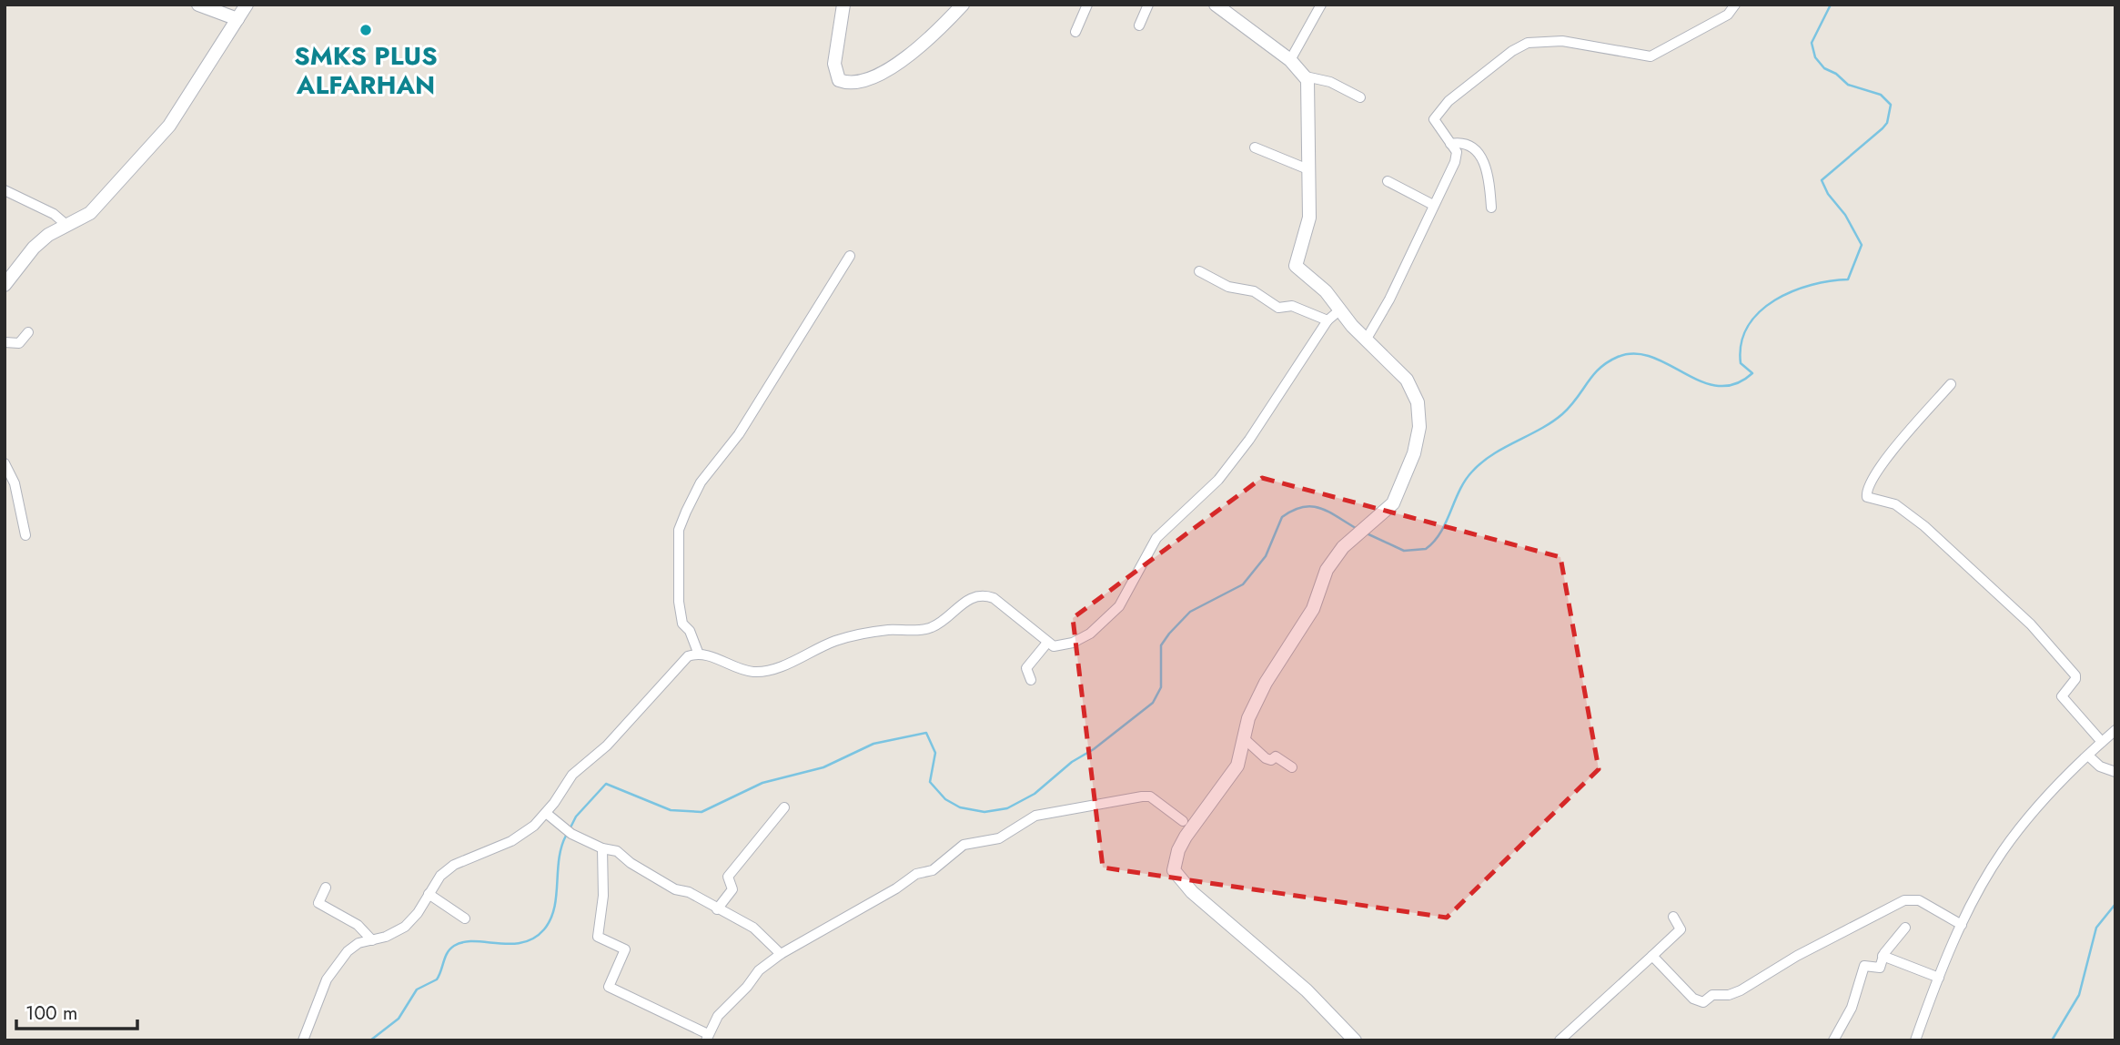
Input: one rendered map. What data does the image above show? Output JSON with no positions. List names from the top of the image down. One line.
{"places":["SMKS PLUS ALFARHAN"],"scale_bar":"100 m"}
